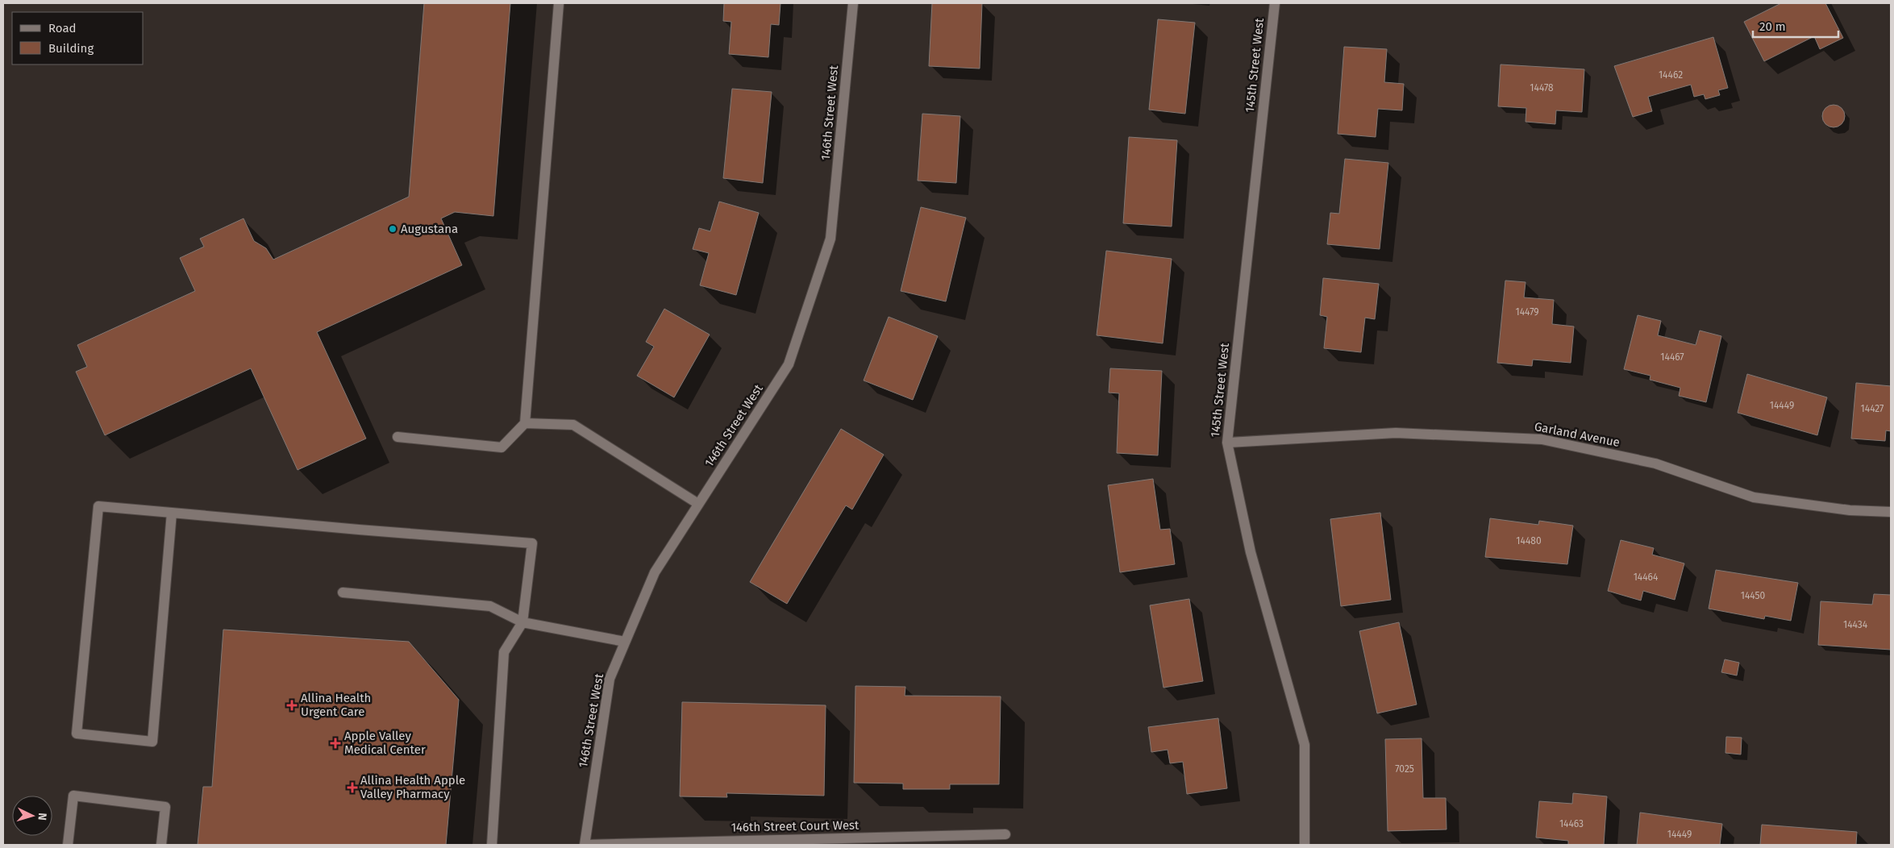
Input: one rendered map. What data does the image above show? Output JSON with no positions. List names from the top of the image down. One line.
{"streets":{"street":["145th Street West","146th Street West","Garland Avenue","146th Street Court West"]},"crossings":[["145th Street West","Garland Avenue"],["146th Street West","146th Street Court West"]],"places":{"other":["Augustana"],"health":["Allina Health Urgent Care","Apple Valley Medical Center","Allina Health Apple Valley Pharmacy"]},"house_numbers":["14462","14478","14479","14467","14449","14427","14480","14464","14450","14434","7025","14463","14449"],"legend":["Road","Building"],"scale_bar":"20 m","north":"right"}
